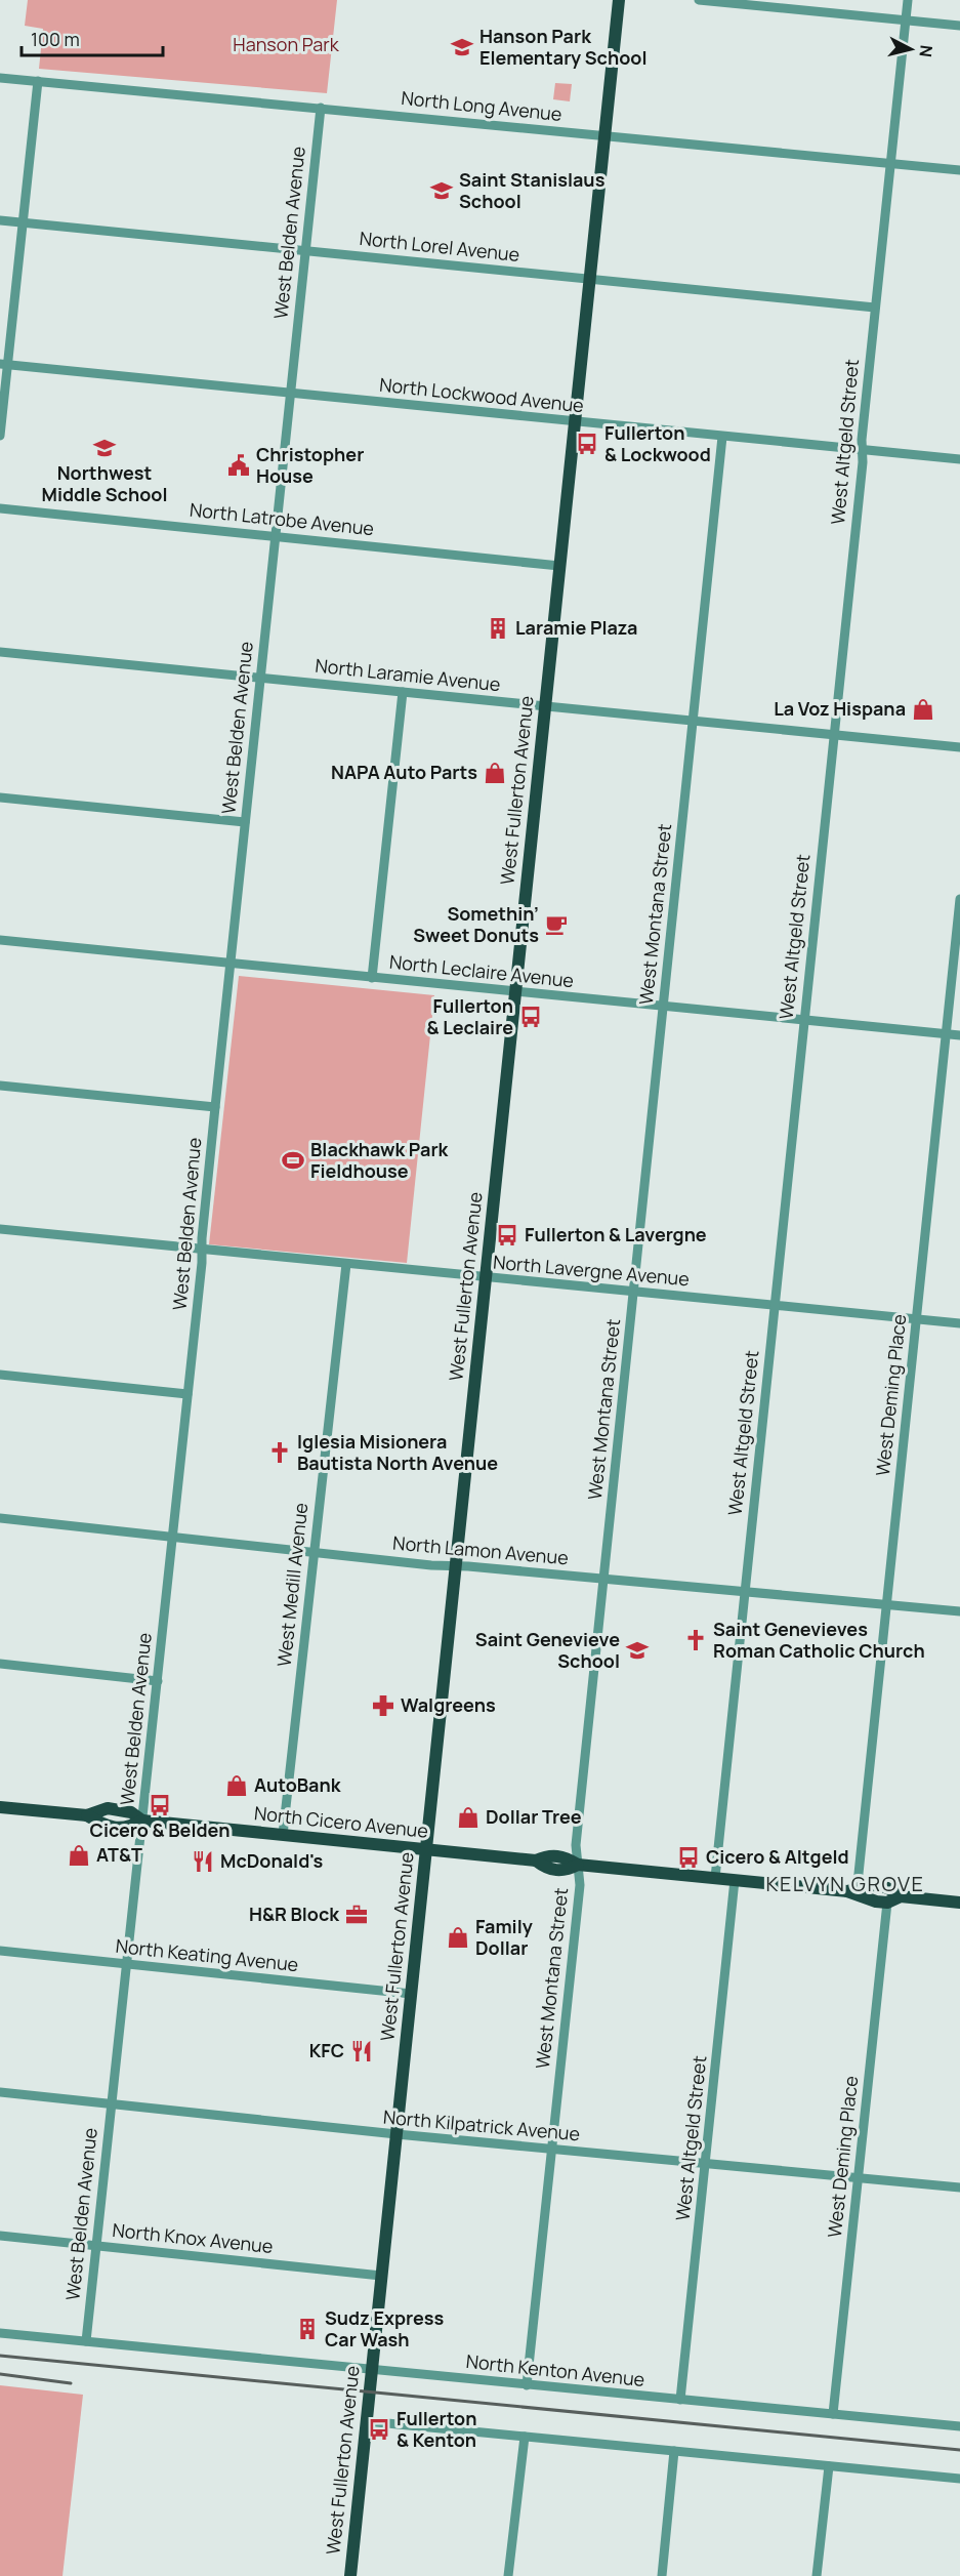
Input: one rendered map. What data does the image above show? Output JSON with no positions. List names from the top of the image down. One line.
{"streets":{"main road":["West Fullerton Avenue","North Cicero Avenue"],"street":["North Long Avenue","West Belden Avenue","North Lorel Avenue","North Lockwood Avenue","West Altgeld Street","North Latrobe Avenue","North Laramie Avenue","West Montana Street","North Leclaire Avenue","North Lavergne Avenue","West Deming Place","North Lamon Avenue","West Medill Avenue","North Keating Avenue","North Kilpatrick Avenue","North Knox Avenue","North Kenton Avenue"]},"crossings":[["North Long Avenue","West Belden Avenue"],["North Long Avenue","West Altgeld Street"],["North Long Avenue","West Fullerton Avenue"],["West Belden Avenue","North Lorel Avenue"],["West Belden Avenue","North Lockwood Avenue"],["West Belden Avenue","North Latrobe Avenue"],["West Belden Avenue","North Laramie Avenue"],["West Belden Avenue","North Leclaire Avenue"],["West Belden Avenue","North Lavergne Avenue"],["West Belden Avenue","North Lamon Avenue"],["West Belden Avenue","North Cicero Avenue"],["West Belden Avenue","North Keating Avenue"],["West Belden Avenue","North Kilpatrick Avenue"],["West Belden Avenue","North Knox Avenue"],["West Belden Avenue","North Kenton Avenue"],["North Lorel Avenue","West Altgeld Street"],["North Lorel Avenue","West Fullerton Avenue"],["North Lockwood Avenue","West Altgeld Street"],["North Lockwood Avenue","West Fullerton Avenue"],["North Lockwood Avenue","West Montana Street"],["West Altgeld Street","North Laramie Avenue"],["West Altgeld Street","North Leclaire Avenue"],["West Altgeld Street","North Lavergne Avenue"],["West Altgeld Street","North Lamon Avenue"],["West Altgeld Street","North Cicero Avenue"],["West Altgeld Street","North Kilpatrick Avenue"],["West Altgeld Street","North Kenton Avenue"],["North Latrobe Avenue","West Fullerton Avenue"],["North Laramie Avenue","West Fullerton Avenue"],["North Laramie Avenue","West Montana Street"],["West Fullerton Avenue","North Leclaire Avenue"],["West Fullerton Avenue","North Lavergne Avenue"],["West Fullerton Avenue","North Lamon Avenue"],["West Fullerton Avenue","North Cicero Avenue"],["West Fullerton Avenue","North Keating Avenue"],["West Fullerton Avenue","North Kilpatrick Avenue"],["West Fullerton Avenue","North Knox Avenue"],["West Fullerton Avenue","North Kenton Avenue"],["West Montana Street","North Leclaire Avenue"],["West Montana Street","North Lavergne Avenue"],["West Montana Street","North Lamon Avenue"],["West Montana Street","North Cicero Avenue"],["West Montana Street","North Kilpatrick Avenue"],["West Montana Street","North Kenton Avenue"],["North Leclaire Avenue","West Deming Place"],["North Lavergne Avenue","West Deming Place"],["North Lavergne Avenue","West Medill Avenue"],["West Deming Place","North Lamon Avenue"],["West Deming Place","North Cicero Avenue"],["West Deming Place","North Kilpatrick Avenue"],["West Deming Place","North Kenton Avenue"],["North Lamon Avenue","West Medill Avenue"],["West Medill Avenue","North Cicero Avenue"]],"districts":["KELVYN GROVE"],"parks":["Hanson Park"],"places":{"school or university":["Hanson Park Elementary School","Saint Stanislaus School","Northwest Middle School","Saint Genevieve School"],"bus stop":["Fullerton & Lockwood","Fullerton & Leclaire","Fullerton & Lavergne","Cicero & Belden","Cicero & Altgeld","Fullerton & Kenton"],"public building":["Christopher House"],"building":["Laramie Plaza","Sudz Express Car Wash"],"shop":["La Voz Hispana","NAPA Auto Parts","AutoBank","Dollar Tree","AT&T","Family Dollar"],"cafe":["Somethin’ Sweet Donuts"],"sports":["Blackhawk Park Fieldhouse"],"church":["Iglesia Misionera Bautista North Avenue","Saint Genevieves Roman Catholic Church"],"pharmacy":["Walgreens"],"restaurant":["McDonald's","KFC"],"office":["H&R Block"]},"scale_bar":"100 m","north":"right"}
